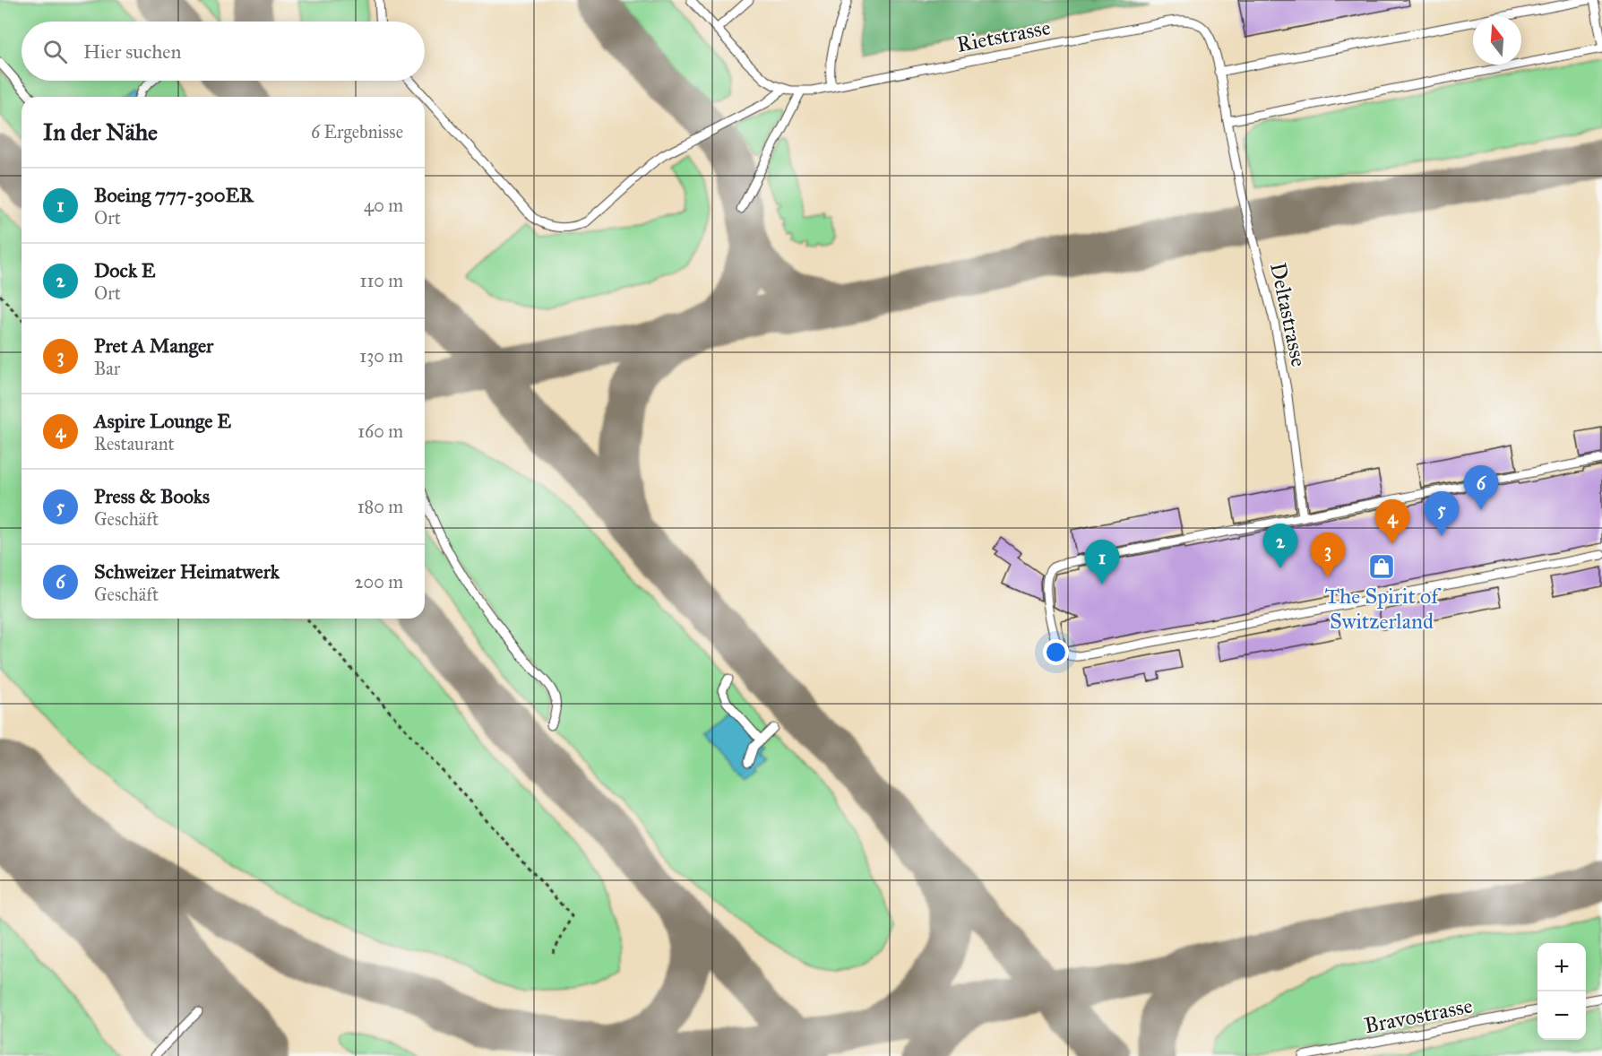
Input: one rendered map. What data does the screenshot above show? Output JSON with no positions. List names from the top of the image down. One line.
{"streets":{"lane":["Rietstrasse","Deltastrasse","Bravostrasse"]},"crossings":[["Rietstrasse","Deltastrasse"]],"places":{"shop":["The Spirit of Switzerland"]},"north":"top","page":{"search":"Hier suchen","heading":["In der Nähe","6 Ergebnisse"],"list":[{"mark":"1","name":"Boeing 777-300ER","note":"Ort","value":"40 m"},{"mark":"2","name":"Dock E","note":"Ort","value":"110 m"},{"mark":"3","name":"Pret A Manger","note":"Bar","value":"130 m"},{"mark":"4","name":"Aspire Lounge E","note":"Restaurant","value":"160 m"},{"mark":"5","name":"Press & Books","note":"Geschäft","value":"180 m"},{"mark":"6","name":"Schweizer Heimatwerk","note":"Geschäft","value":"200 m"}],"pins":["6","5","4","2","3","1"],"map_buttons":["+","−"]}}
